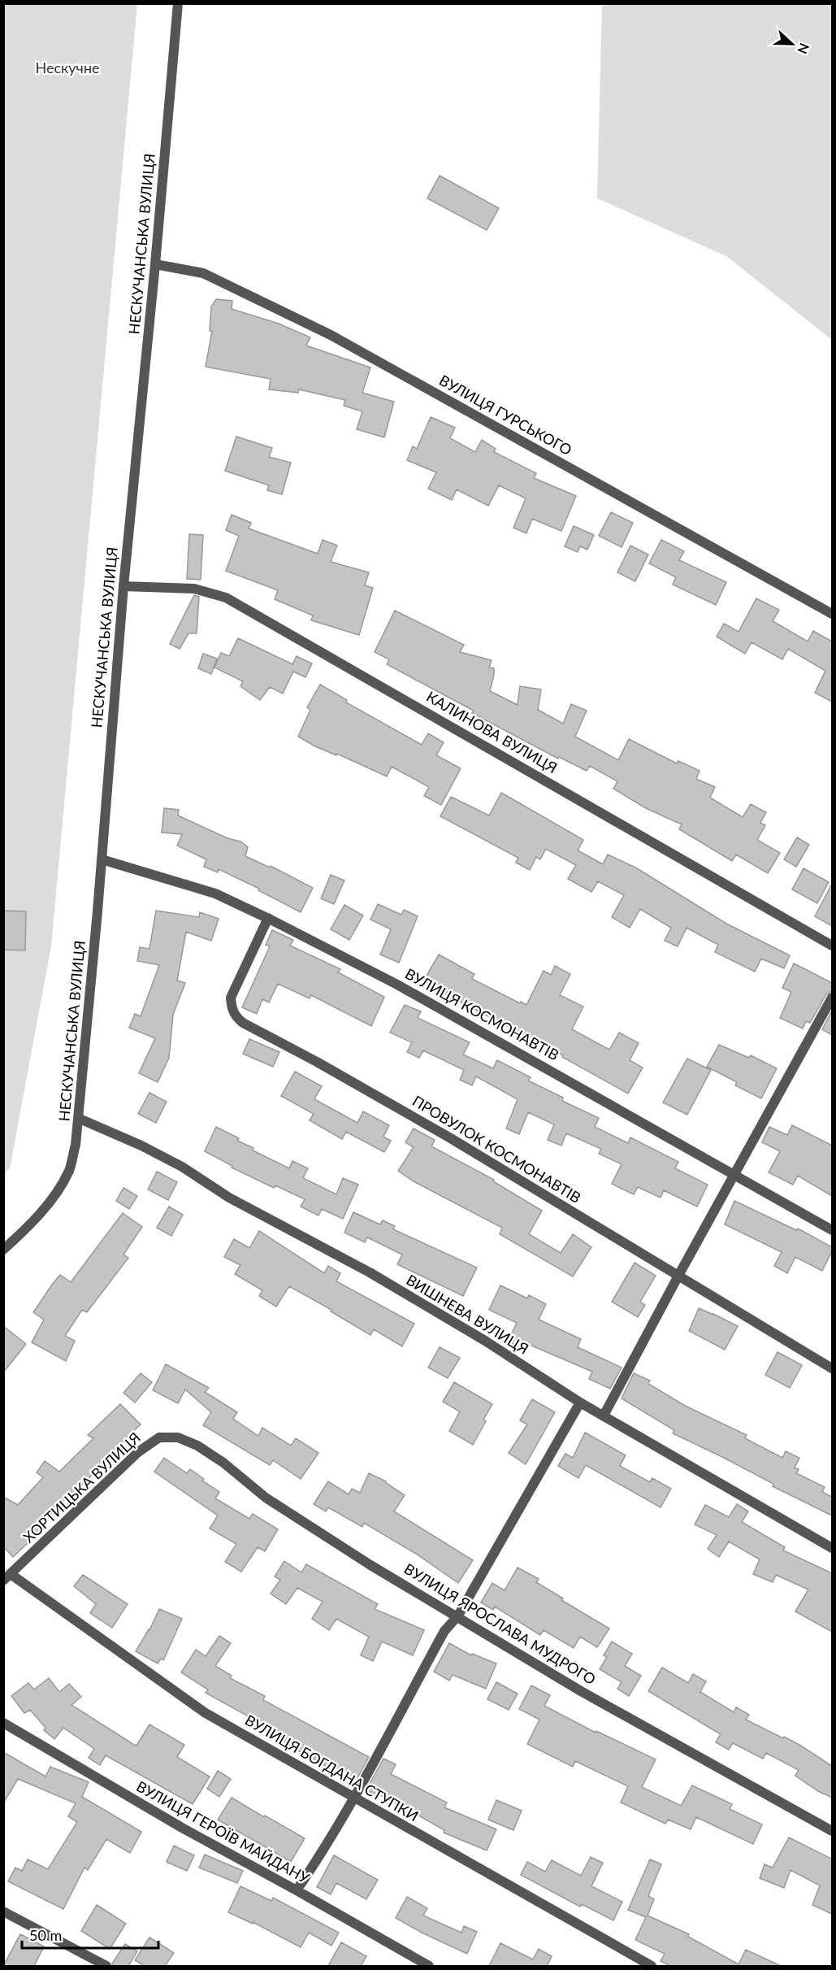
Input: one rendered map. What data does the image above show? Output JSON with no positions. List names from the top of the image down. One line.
{"streets":{"street":["НЕСКУЧАНСЬКА ВУЛИЦЯ","ВУЛИЦЯ ГУРСЬКОГО","КАЛИНОВА ВУЛИЦЯ","ВУЛИЦЯ КОСМОНАВТІВ","ПРОВУЛОК КОСМОНАВТІВ","ВИШНЕВА ВУЛИЦЯ","ХОРТИЦЬКА ВУЛИЦЯ","ВУЛИЦЯ ЯРОСЛАВА МУДРОГО","ВУЛИЦЯ БОГДАНА СТУПКИ","ВУЛИЦЯ ГЕРОЇВ МАЙДАНУ"]},"crossings":[["НЕСКУЧАНСЬКА ВУЛИЦЯ","ВУЛИЦЯ ГУРСЬКОГО"],["НЕСКУЧАНСЬКА ВУЛИЦЯ","КАЛИНОВА ВУЛИЦЯ"],["НЕСКУЧАНСЬКА ВУЛИЦЯ","ВУЛИЦЯ КОСМОНАВТІВ"],["НЕСКУЧАНСЬКА ВУЛИЦЯ","ВИШНЕВА ВУЛИЦЯ"],["ВУЛИЦЯ КОСМОНАВТІВ","ПРОВУЛОК КОСМОНАВТІВ"],["ХОРТИЦЬКА ВУЛИЦЯ","ВУЛИЦЯ ЯРОСЛАВА МУДРОГО"],["ХОРТИЦЬКА ВУЛИЦЯ","ВУЛИЦЯ БОГДАНА СТУПКИ"]],"parks":["Нескучне"],"scale_bar":"50 m","north":"right"}
